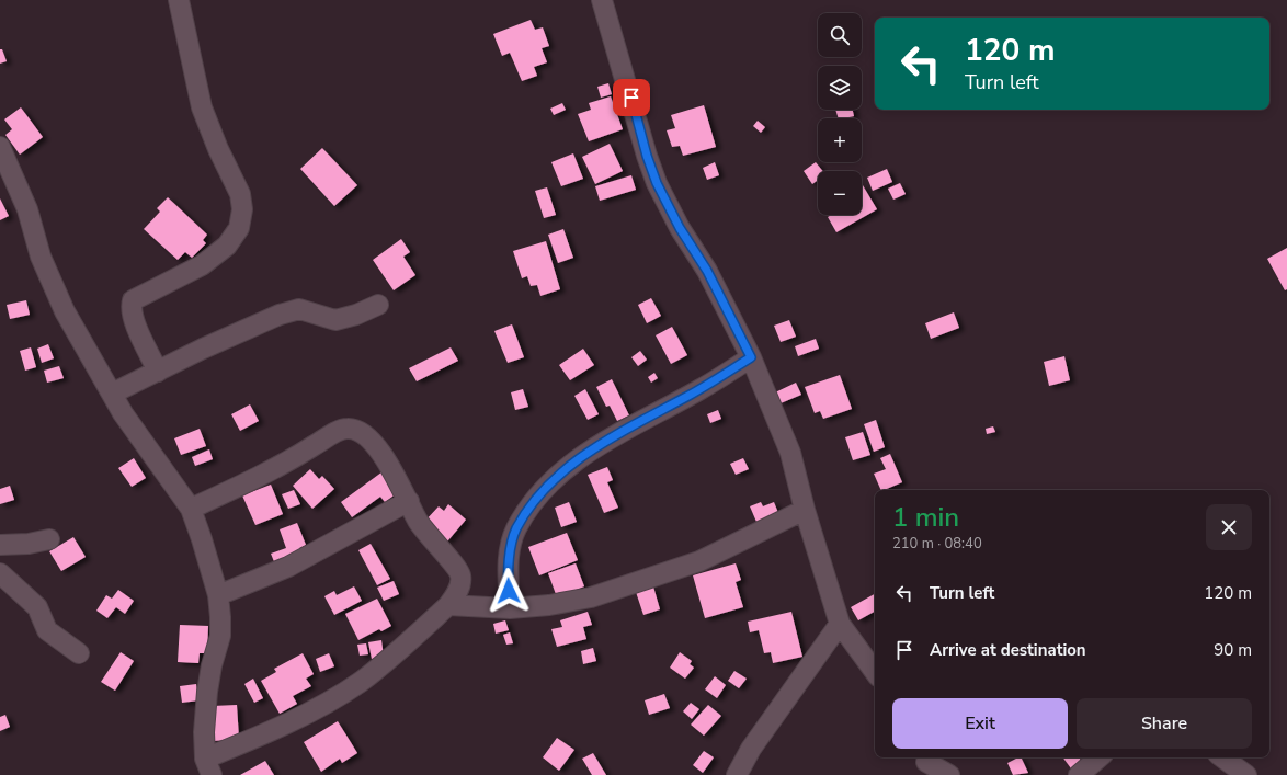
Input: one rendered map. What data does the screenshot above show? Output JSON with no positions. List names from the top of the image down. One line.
{"page":{"map_buttons":["+","−"],"turn":["120 m","Turn left"],"heading":["1 min","210 m · 08:40"],"list":[{"name":"Turn left","value":"120 m"},{"name":"Arrive at destination","value":"90 m"}],"buttons":["Exit","Share"]}}
